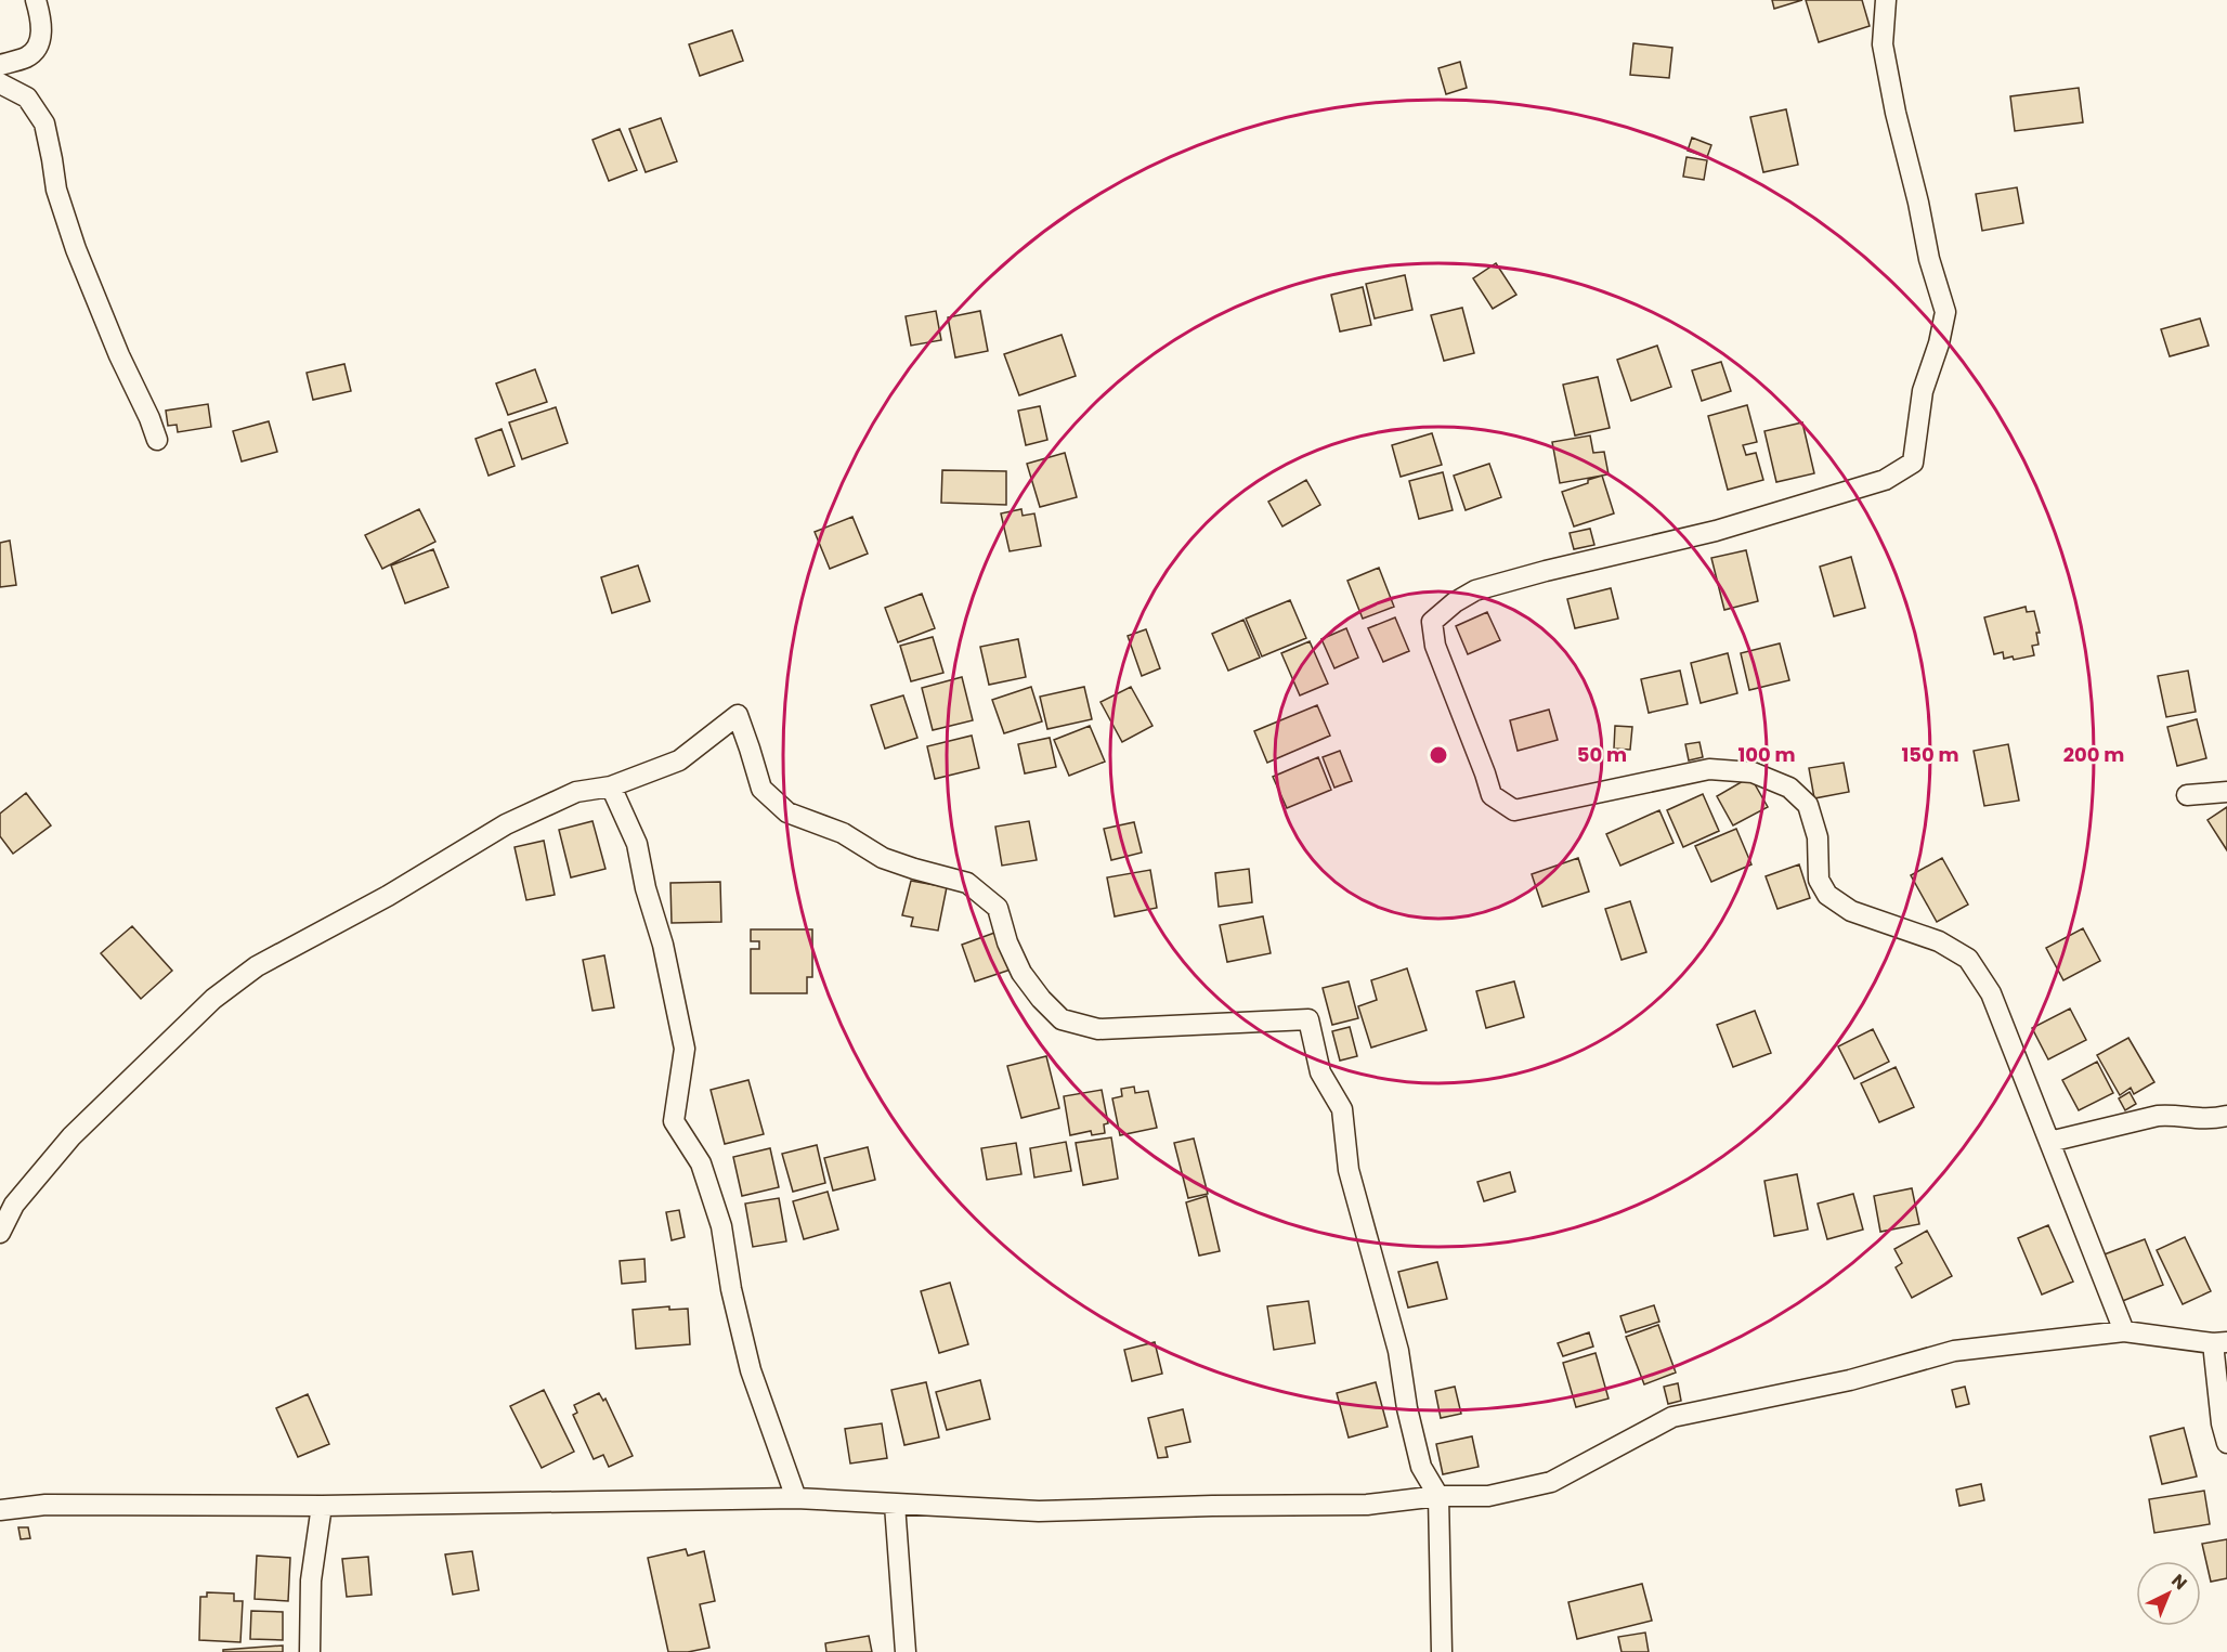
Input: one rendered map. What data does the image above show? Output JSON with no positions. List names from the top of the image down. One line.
{"north":"top right","rings":["50 m","100 m","150 m","200 m"]}
